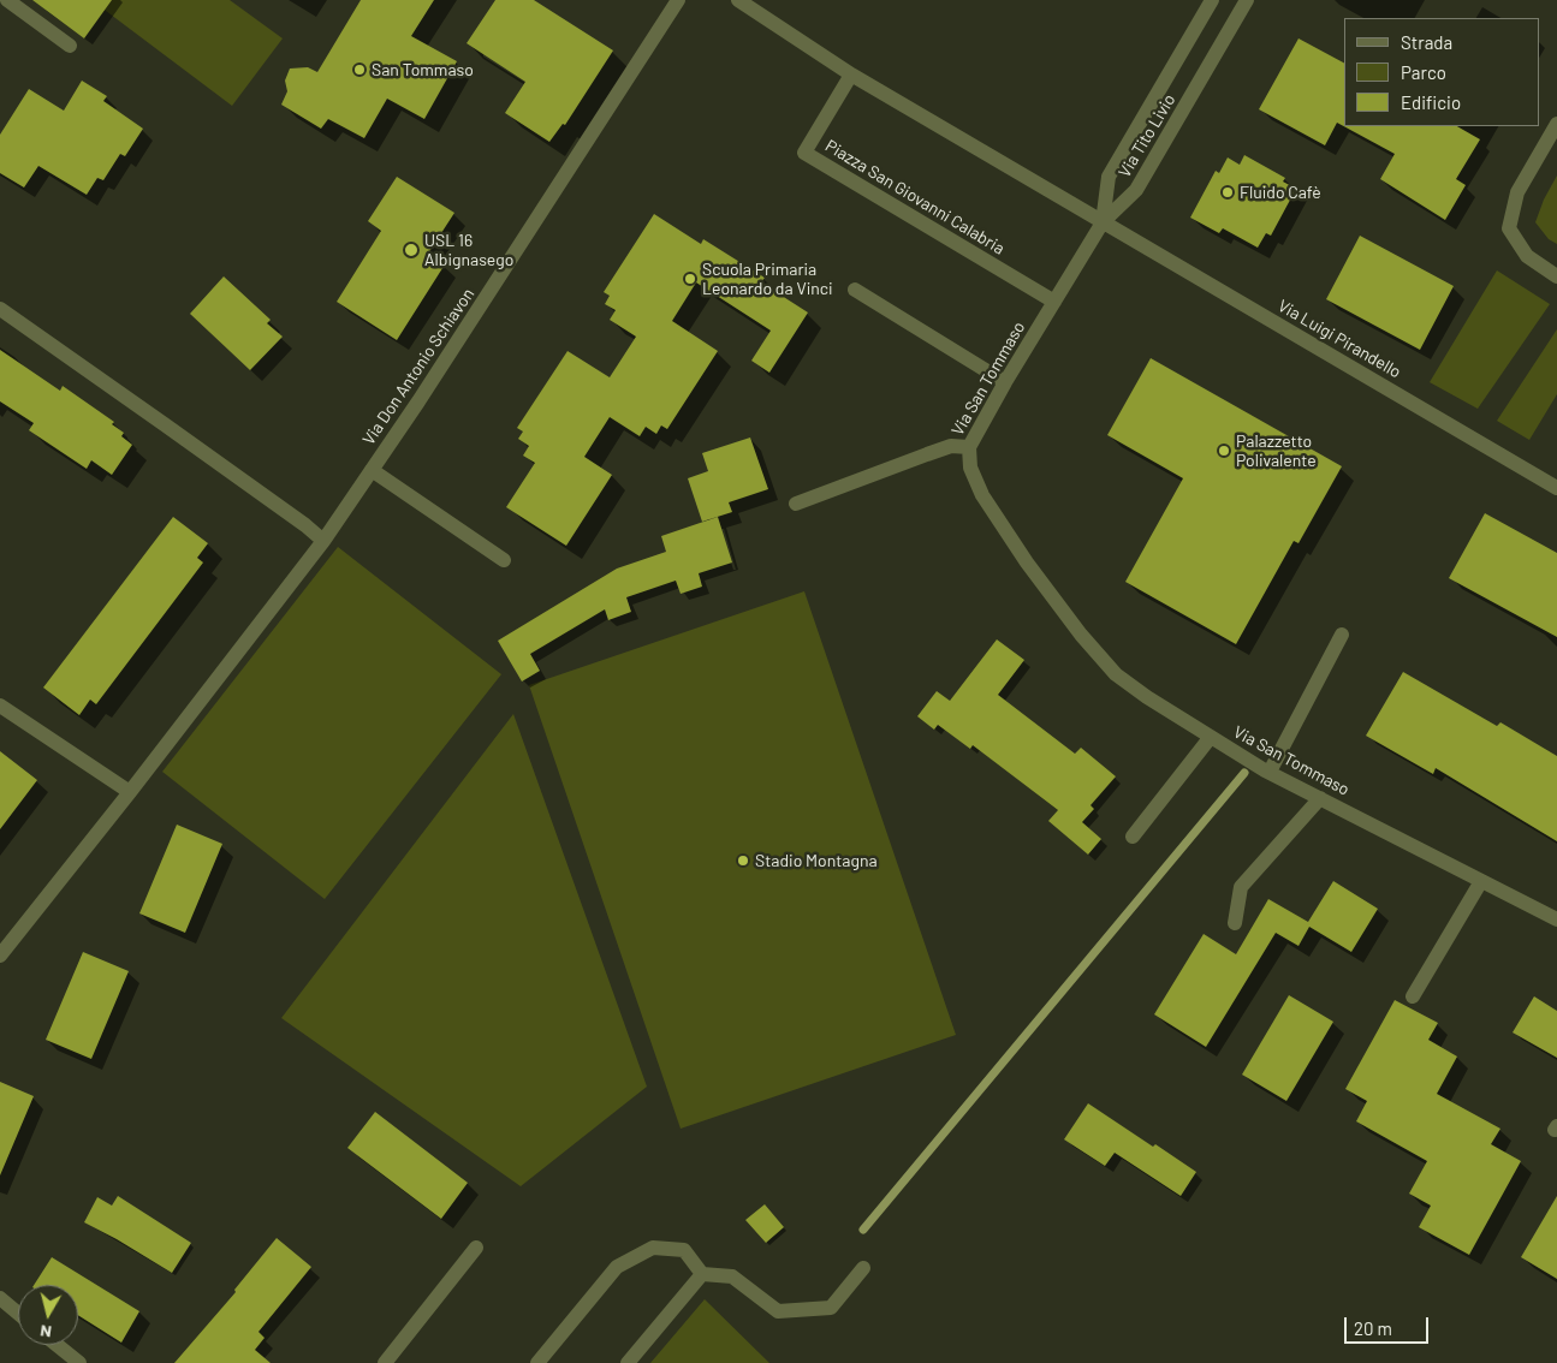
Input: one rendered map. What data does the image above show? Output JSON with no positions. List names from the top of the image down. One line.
{"streets":{"street":["Via Tito Livio","Piazza San Giovanni Calabria","Via Luigi Pirandello","Via Don Antonio Schiavon","Via San Tommaso"]},"crossings":[["Via Tito Livio","Via Luigi Pirandello"],["Via Tito Livio","Via San Tommaso"],["Piazza San Giovanni Calabria","Via San Tommaso"],["Via Luigi Pirandello","Via San Tommaso"]],"places":["San Tommaso","Fluido Cafè","USL 16 Albignasego","Scuola Primaria Leonardo da Vinci","Palazzetto Polivalente","Stadio Montagna"],"legend":["Strada","Parco","Edificio"],"scale_bar":"20 m","north":"bottom"}
